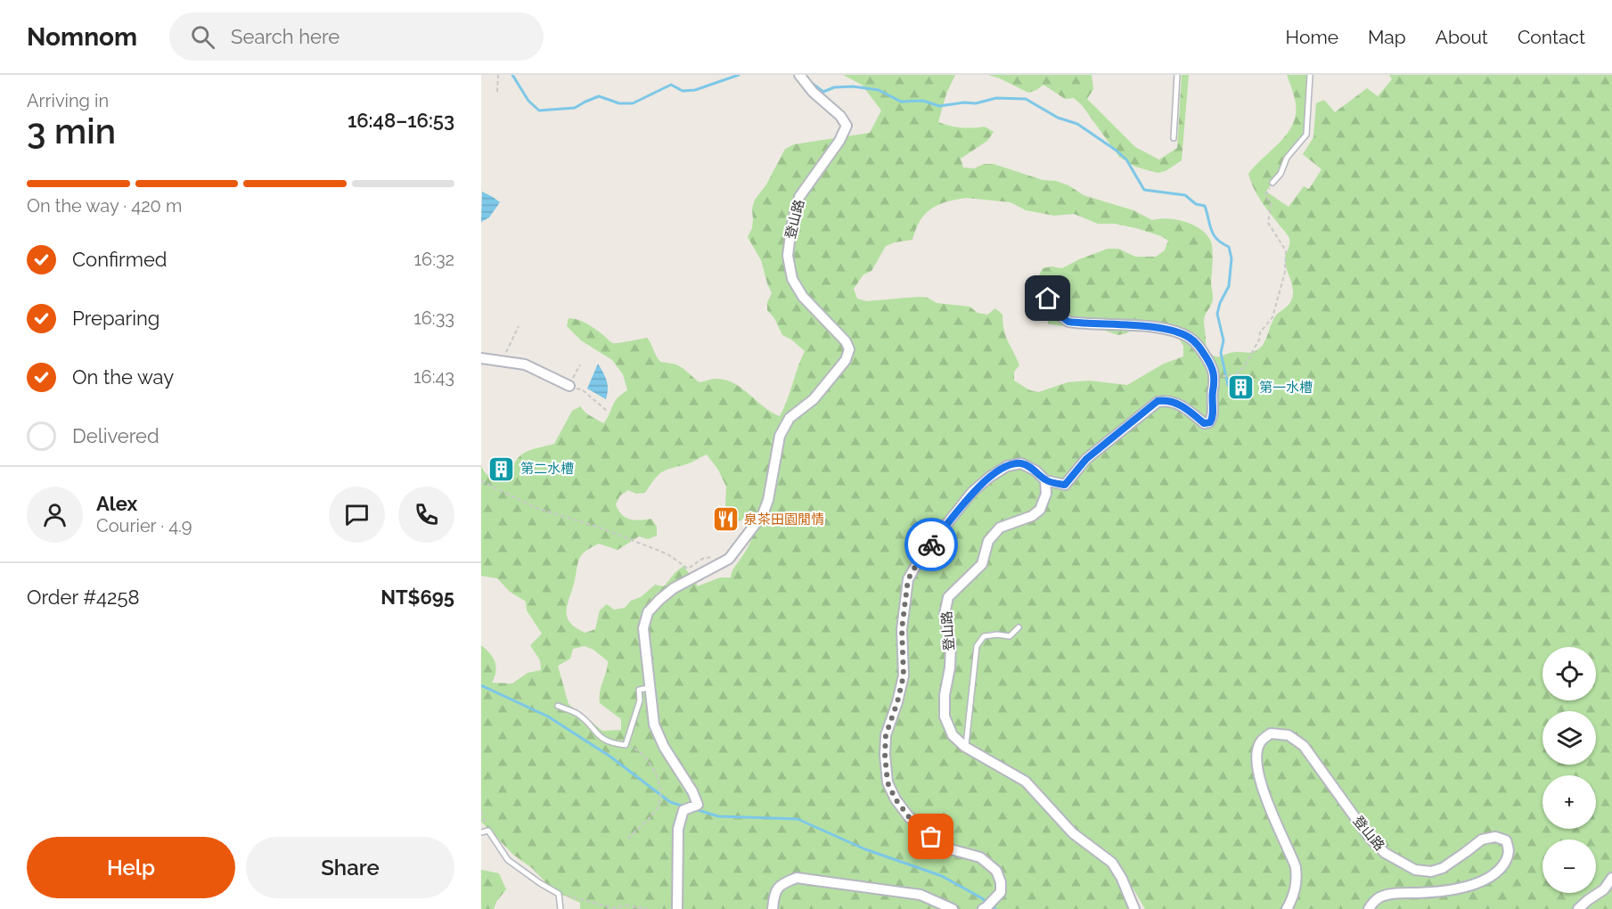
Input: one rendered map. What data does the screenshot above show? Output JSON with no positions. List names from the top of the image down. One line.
{"streets":{"street":["登山路"]},"places":{"building":["第一水槽","第二水槽"],"restaurant":["泉茶田園閒情"]},"page":{"header":"Nomnom","search":"Search here","nav":["Home","Map","About","Contact"],"heading":["3 min","Arriving in","16:48–16:53"],"panel":["Alex","Courier · 4.9","Order #4258","NT$695"],"bar":"On the way · 420 m","list":[["Confirmed","16:32"],["Preparing","16:33"],["On the way","16:43"],"Delivered"],"map_buttons":["+","−"],"buttons":["Help","Share"]}}
